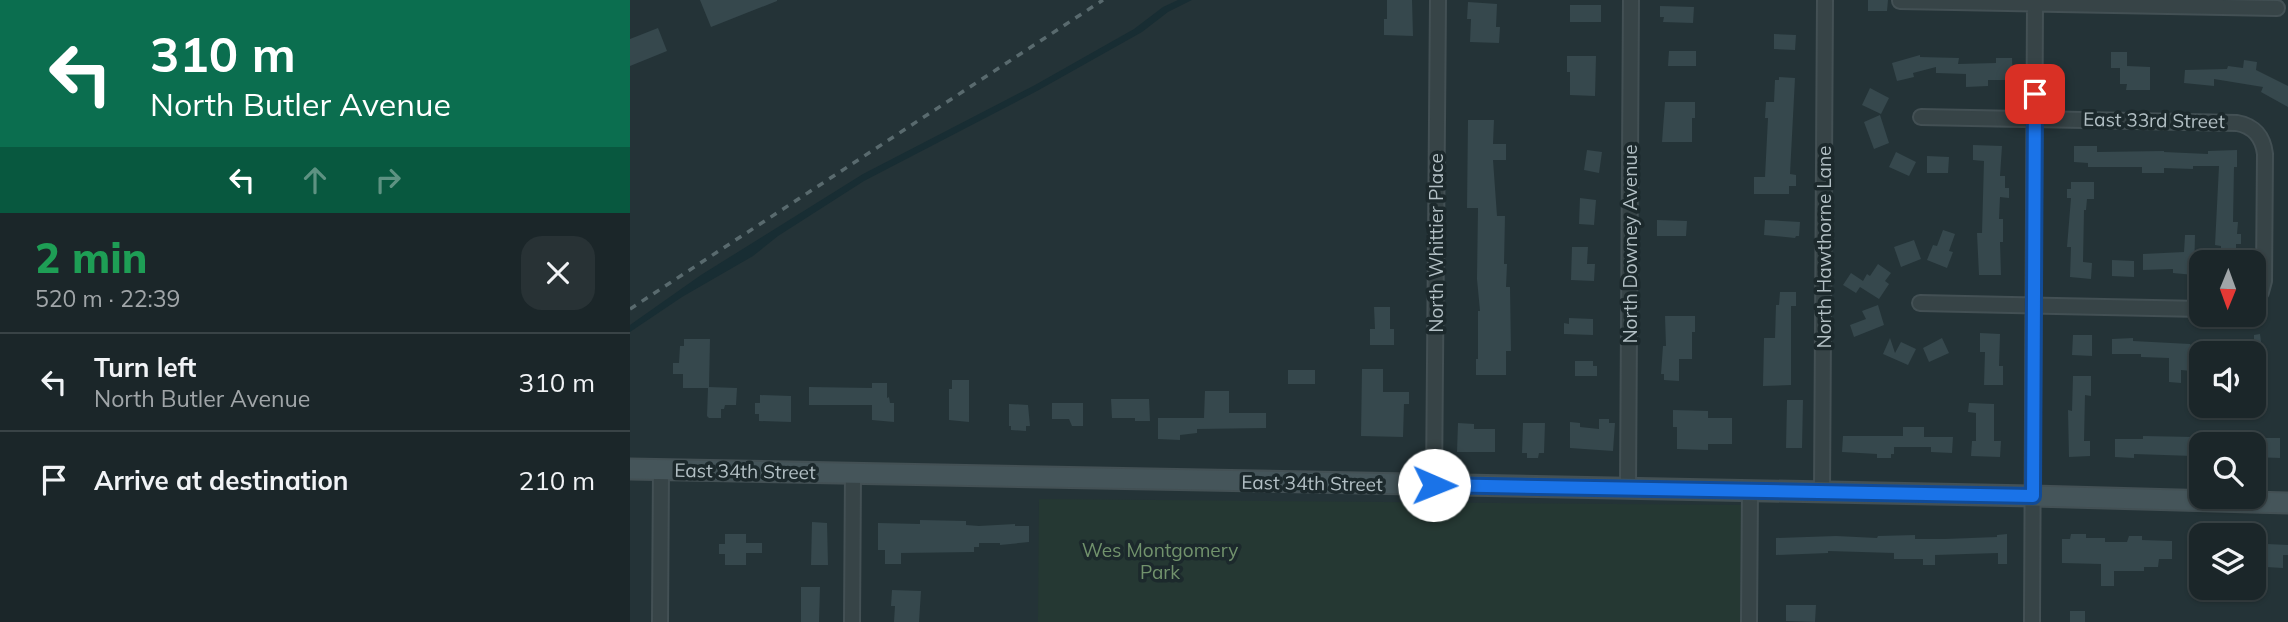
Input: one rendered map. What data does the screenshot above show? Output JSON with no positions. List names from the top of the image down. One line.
{"streets":{"main road":["East 34th Street"],"street":["East 33rd Street","North Whittier Place","North Downey Avenue","North Hawthorne Lane"]},"crossings":[["North Whittier Place","East 34th Street"],["North Downey Avenue","East 34th Street"],["North Hawthorne Lane","East 34th Street"]],"parks":["Wes Montgomery Park"],"north":"bottom","page":{"turn":["310 m","North Butler Avenue"],"heading":["2 min","520 m · 22:39"],"list":[{"name":"Turn left","note":"North Butler Avenue","value":"310 m"},{"name":"Arrive at destination","value":"210 m"}]}}
